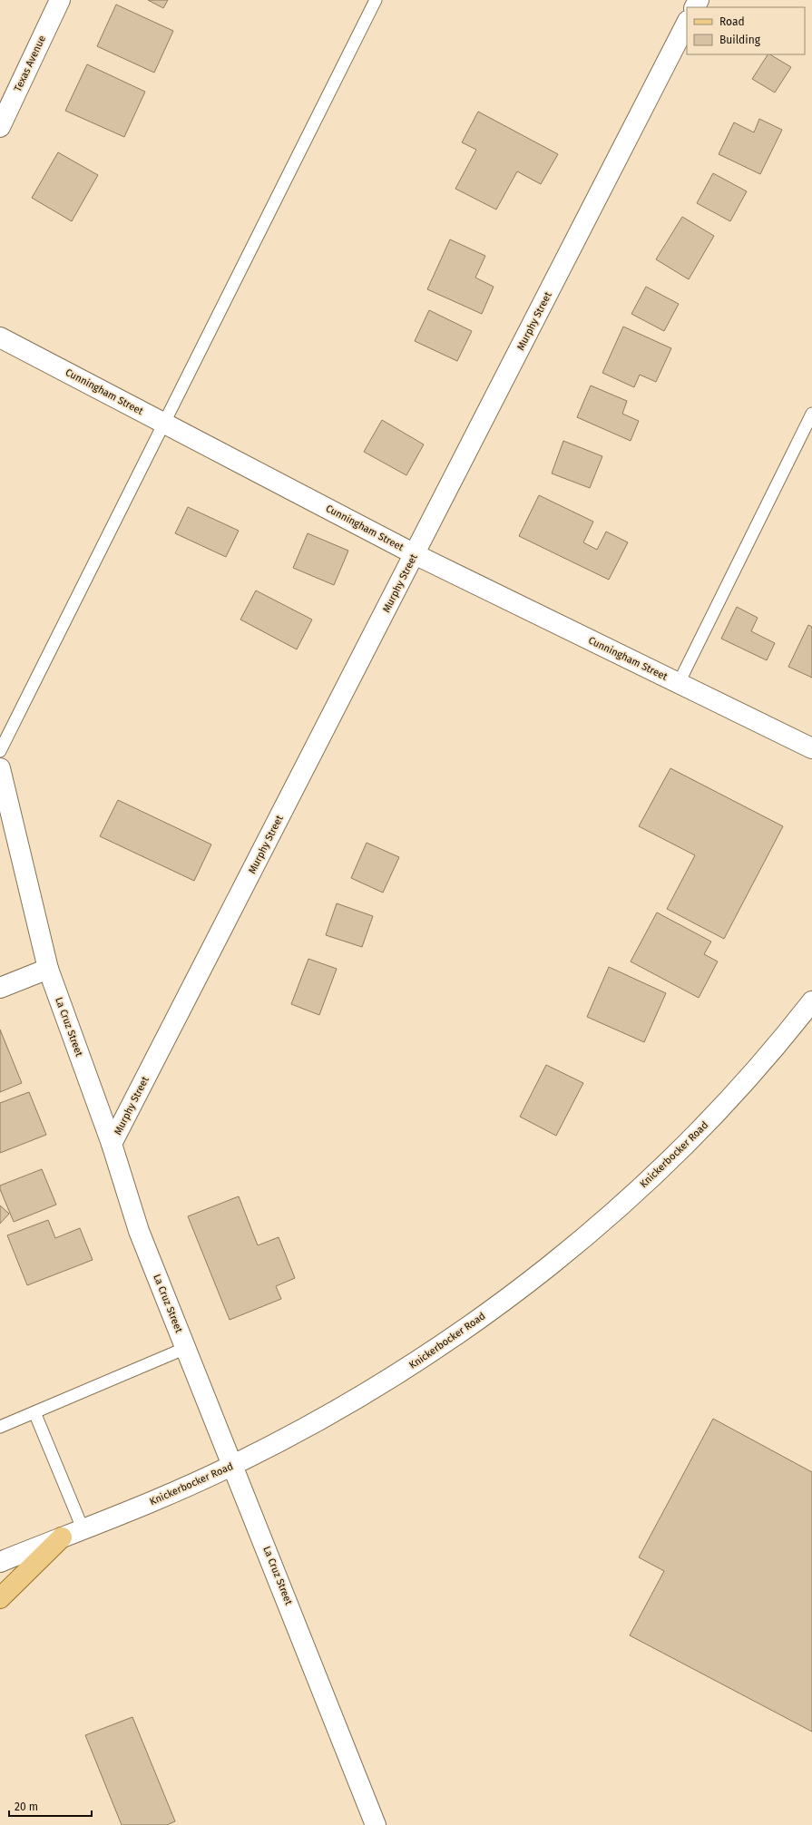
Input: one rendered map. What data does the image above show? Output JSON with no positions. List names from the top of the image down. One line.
{"streets":{"street":["Texas Avenue","Murphy Street","Cunningham Street","La Cruz Street","Knickerbocker Road"]},"crossings":[["Murphy Street","Cunningham Street"],["Murphy Street","La Cruz Street"],["La Cruz Street","Knickerbocker Road"]],"legend":["Road","Building"],"scale_bar":"20 m"}
